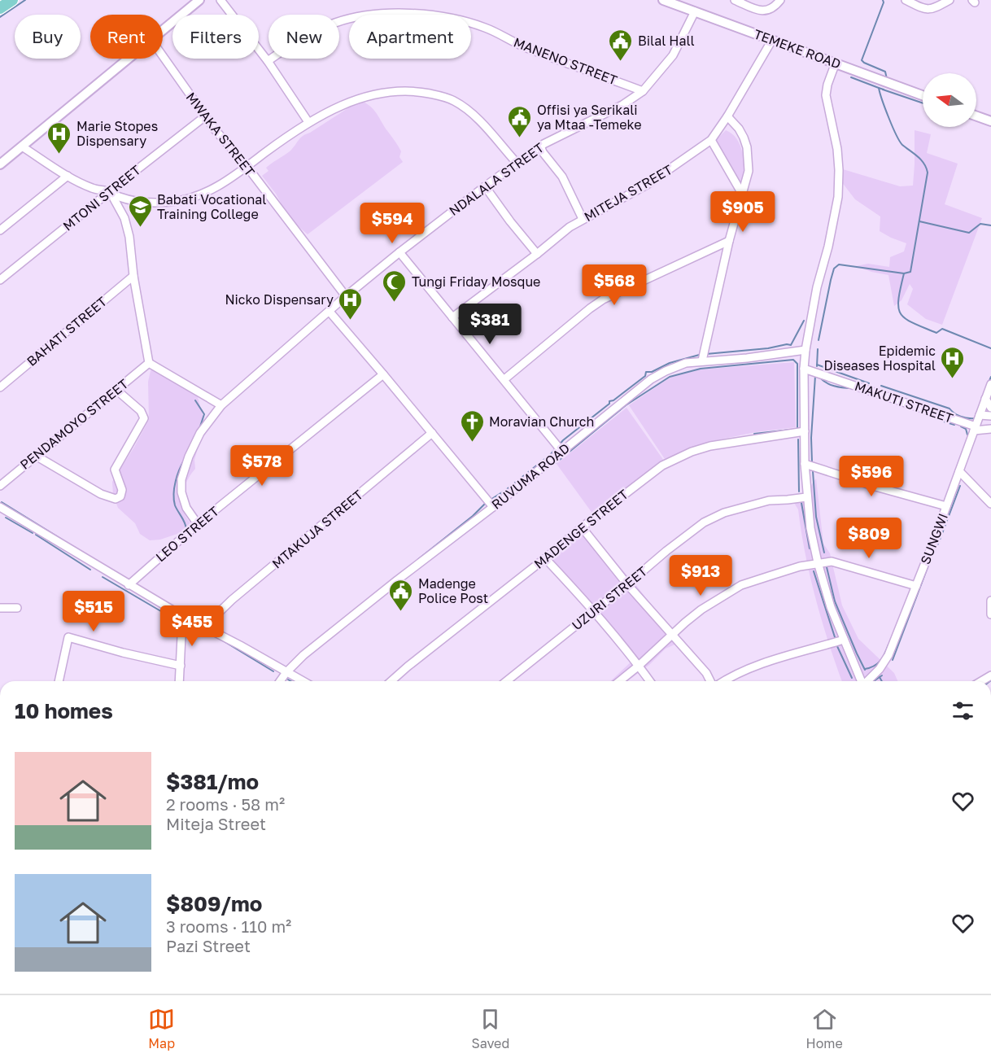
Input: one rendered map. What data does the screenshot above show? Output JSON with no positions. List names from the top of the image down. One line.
{"streets":{"street":["TEMEKE ROAD","MANENO STREET","MWAKA STREET","NDALALA STREET","MITEJA STREET","MTONI STREET","BAHATI STREET","MAKUTI STREET","PENDAMOYO STREET","RUVUMA ROAD","MTAKUJA STREET","MADENGE STREET","LEO STREET","SUNGWI","UZURI STREET"]},"crossings":[["TEMEKE ROAD","NDALALA STREET"],["TEMEKE ROAD","MITEJA STREET"],["MANENO STREET","NDALALA STREET"],["MWAKA STREET","NDALALA STREET"],["MWAKA STREET","MTONI STREET"],["NDALALA STREET","LEO STREET"],["MAKUTI STREET","SUNGWI"]],"places":{"public building":["Bilal Hall","Offisi ya Serikali ya Mtaa -Temeke","Madenge Police Post"],"hospital":["Marie Stopes Dispensary","Nicko Dispensary","Epidemic Diseases Hospital"],"school or university":["Babati Vocational Training College"],"mosque":["Tungi Friday Mosque"],"church":["Moravian Church"]},"north":"left","page":{"chip":["Buy","Rent","Filters","New","Apartment"],"price":["$905","$594","$568","$381","$578","$596","$809","$913","$515","$455"],"heading":"10 homes","list":[{"name":"$381/mo","note":"2 rooms · 58 m² · Miteja Street"},{"name":"$809/mo","note":"3 rooms · 110 m² · Pazi Street"}],"tabs":["Map","Saved","Home"]}}
